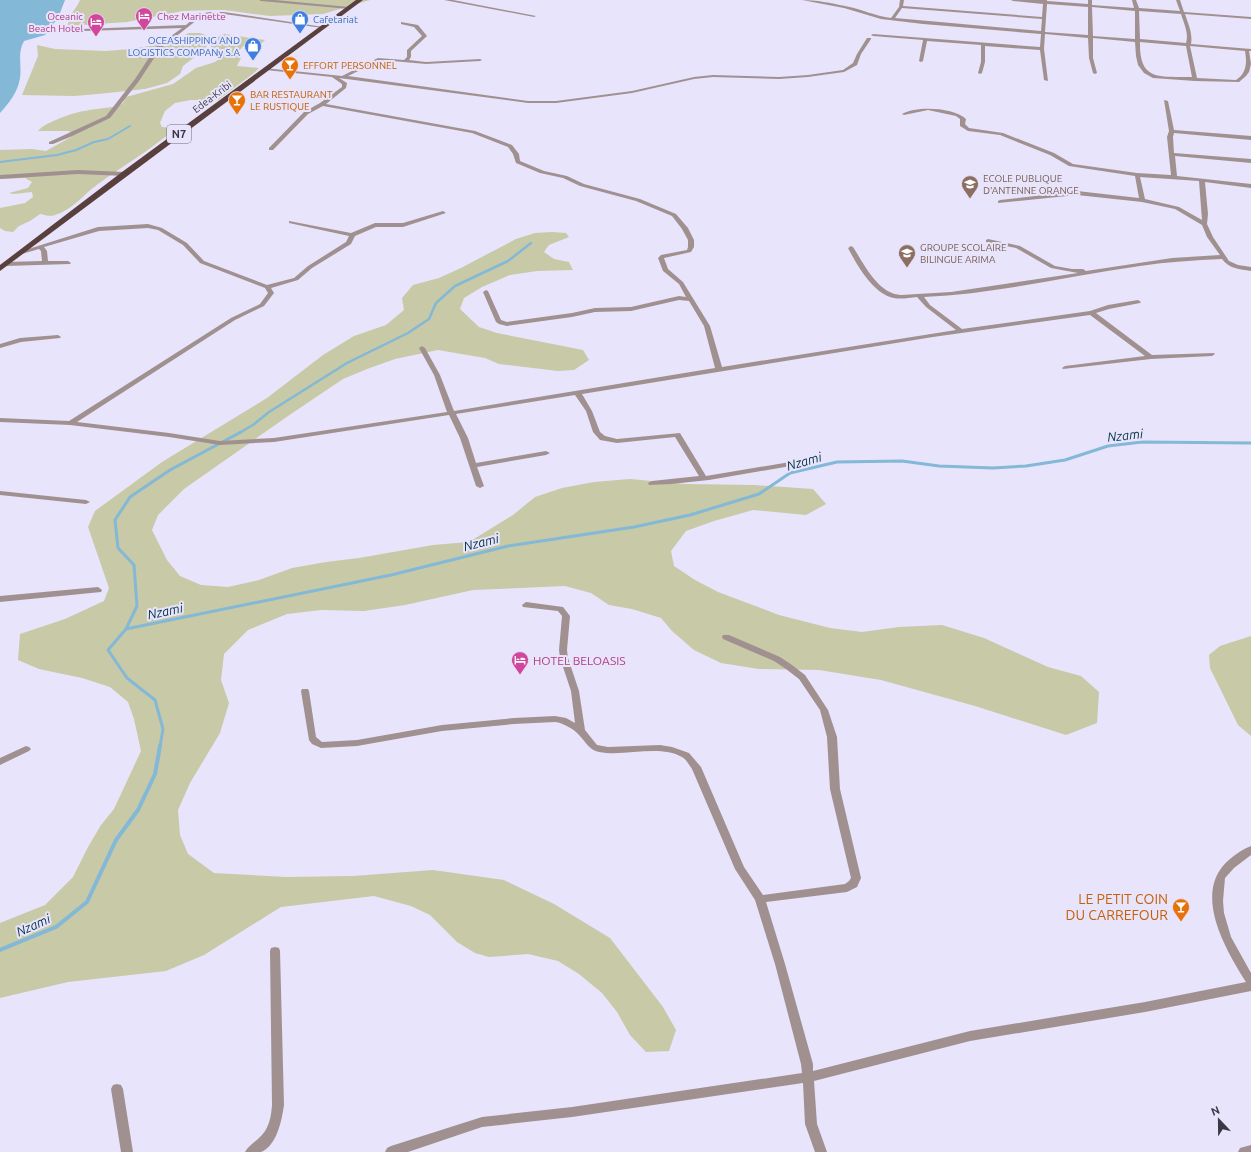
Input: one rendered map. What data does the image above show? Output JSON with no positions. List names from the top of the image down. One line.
{"streets":{"highway":["Edea-Kribi","N7"]},"water":["Nzami"],"places":{"hotel":["Chez Marinette","Oceanic Beach Hotel","HOTEL BELOASIS"],"shop":["Cafetariat","OCEASHIPPING AND LOGISTICS COMPANy S.A"],"bar":["EFFORT PERSONNEL","BAR RESTAURANT LE RUSTIQUE","LE PETIT COIN DU CARREFOUR"],"school or university":["ECOLE PUBLIQUE D'ANTENNE ORANGE","GROUPE SCOLAIRE BILINGUE ARIMA"]},"north":"top"}
